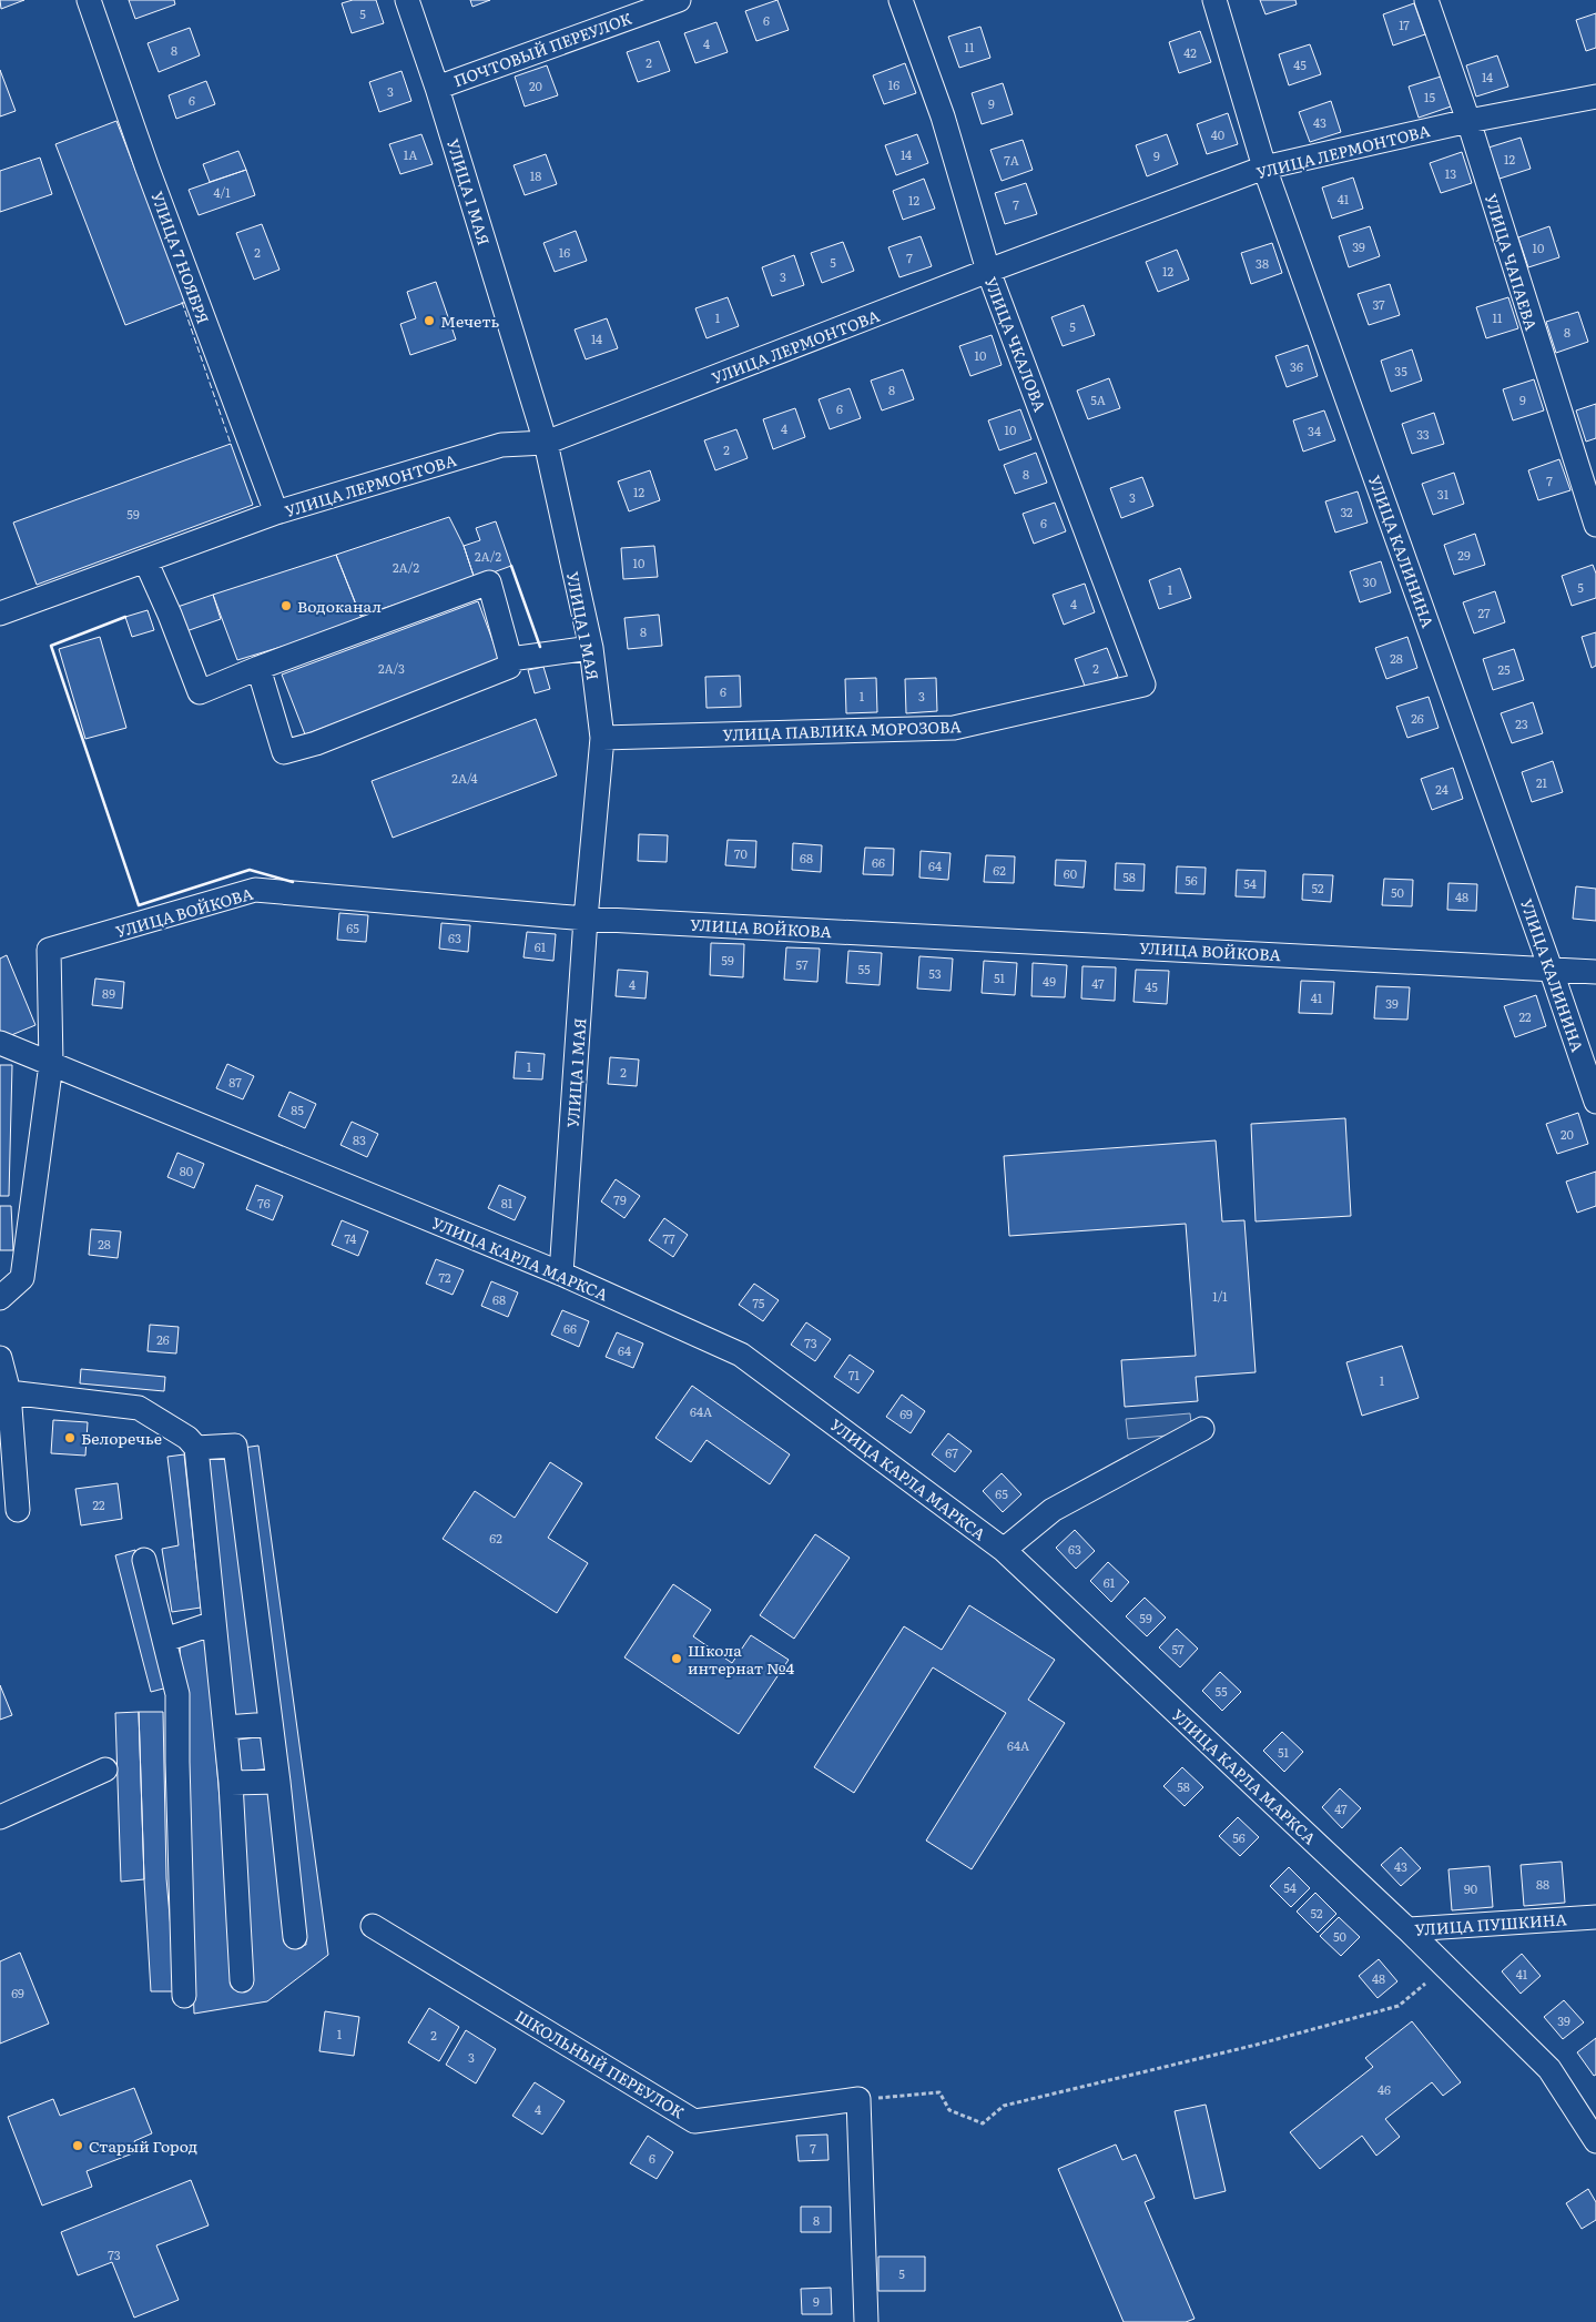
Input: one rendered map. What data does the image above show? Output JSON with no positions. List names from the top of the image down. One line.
{"streets":{"street":["ПОЧТОВЫЙ ПЕРЕУЛОК","УЛИЦА ЛЕРМОНТОВА","УЛИЦА 1 МАЯ","УЛИЦА 7 НОЯБРЯ","УЛИЦА ЧАПАЕВА","УЛИЦА ЧКАЛОВА","УЛИЦА КАЛИНИНА","УЛИЦА ПАВЛИКА МОРОЗОВА","УЛИЦА ВОЙКОВА","УЛИЦА КАРЛА МАРКСА","УЛИЦА ПУШКИНА","ШКОЛЬНЫЙ ПЕРЕУЛОК"]},"crossings":[["ПОЧТОВЫЙ ПЕРЕУЛОК","УЛИЦА 1 МАЯ"],["УЛИЦА ЛЕРМОНТОВА","УЛИЦА 1 МАЯ"],["УЛИЦА ЛЕРМОНТОВА","УЛИЦА 7 НОЯБРЯ"],["УЛИЦА ЛЕРМОНТОВА","УЛИЦА ЧАПАЕВА"],["УЛИЦА ЛЕРМОНТОВА","УЛИЦА ЧКАЛОВА"],["УЛИЦА ЛЕРМОНТОВА","УЛИЦА КАЛИНИНА"],["УЛИЦА 1 МАЯ","УЛИЦА ПАВЛИКА МОРОЗОВА"],["УЛИЦА 1 МАЯ","УЛИЦА ВОЙКОВА"],["УЛИЦА 1 МАЯ","УЛИЦА КАРЛА МАРКСА"],["УЛИЦА ЧКАЛОВА","УЛИЦА ПАВЛИКА МОРОЗОВА"],["УЛИЦА КАЛИНИНА","УЛИЦА ВОЙКОВА"],["УЛИЦА ВОЙКОВА","УЛИЦА КАРЛА МАРКСА"],["УЛИЦА КАРЛА МАРКСА","УЛИЦА ПУШКИНА"]],"places":["Мечеть","Водоканал","Белоречье","Школа интернат №4","Старый Город"],"house_numbers":["5","6","17","4","11","8","42","2","45","14","16","20","3","15","6","9","43","40","1А","14","9","12","7А","13","18","4/1","41","12","7","39","10","2","16","7","5","38","12","3","37","1","11","5","8","14","10","36","35","8","5А","9","6","4","10","34","33","2","8","7","12","31","3","32","59","6","29","2А/2","10","2А/2","30","5","1","4","27","8","28","2А/3","2","25","6","1","3","26","23","2А/4","21","24","70","68","66","64","62","60","58","56","54","52","50","48","65","63","61","59","57","55","53","51","49","47","4","45","89","41","39","22","1","2","87","85","20","83","80","79","76","81","74","77","28","72","1/1","68","75","66","26","73","64","71","1","64А","69","67","65","22","62","63","61","59","57","55","64А","51","58","47","56","43","88","54","90","52","50","41","48","69","39","1","2","3","46","4","7","6","8","73","5","9"]}
